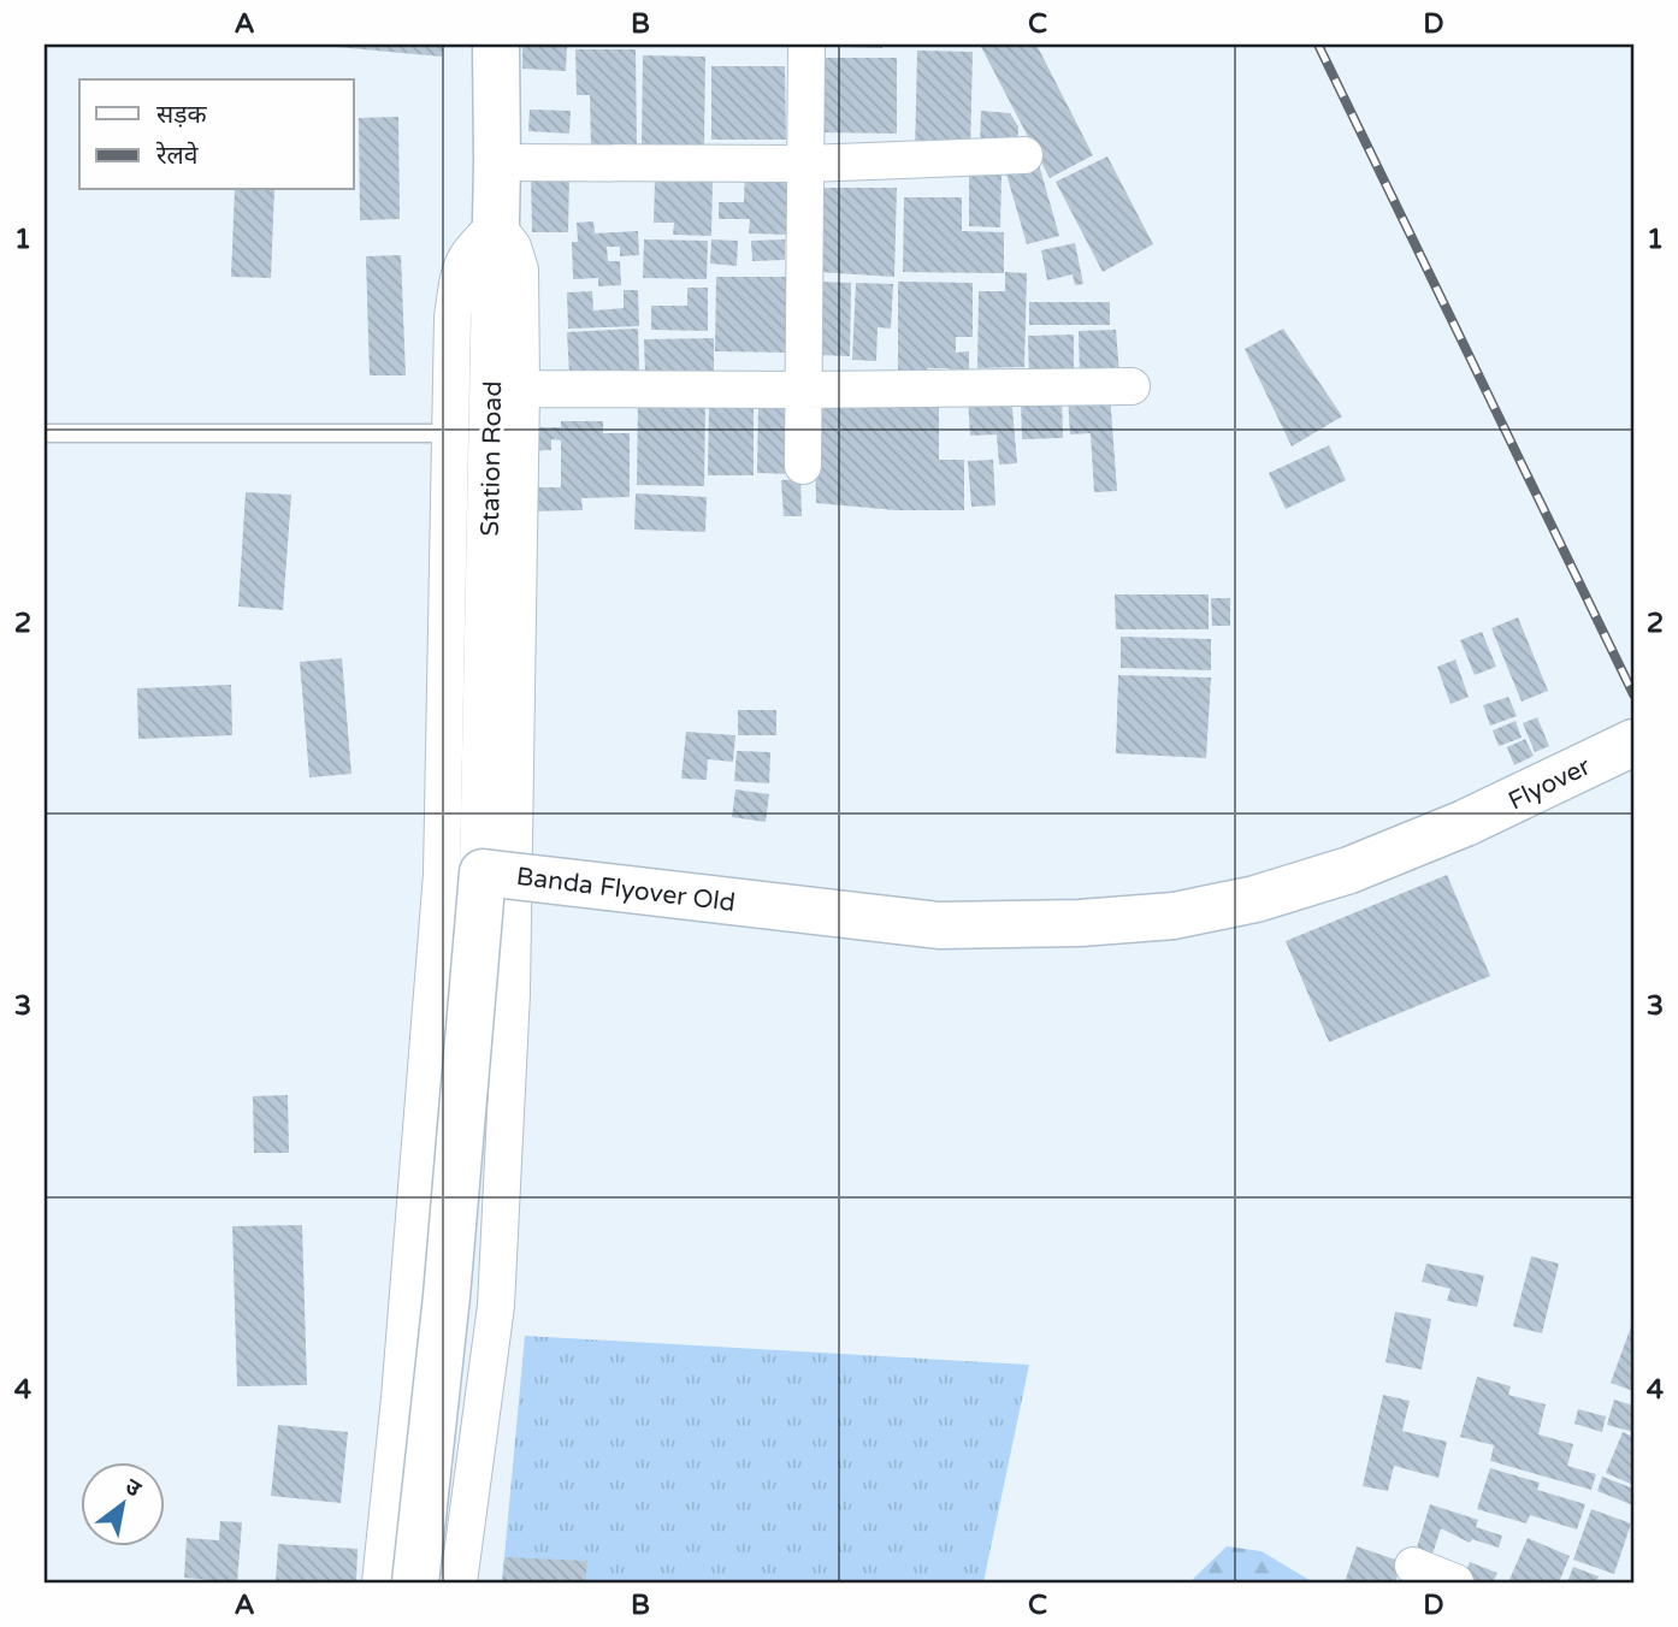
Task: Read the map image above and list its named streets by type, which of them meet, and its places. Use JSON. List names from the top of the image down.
{
  "streets": {
    "main road": ["Station Road", "Flyover", "Banda Flyover Old"]
  },
  "crossings": [
    ["Station Road", "Banda Flyover Old"],
    ["Flyover", "Banda Flyover Old"]
  ],
  "legend": ["सड़क", "रेलवे"],
  "north": "top right",
  "grid": {
    "columns": [
      "A",
      "B",
      "C",
      "D"
    ],
    "rows": [
      "1",
      "2",
      "3",
      "4"
    ]
  }
}
